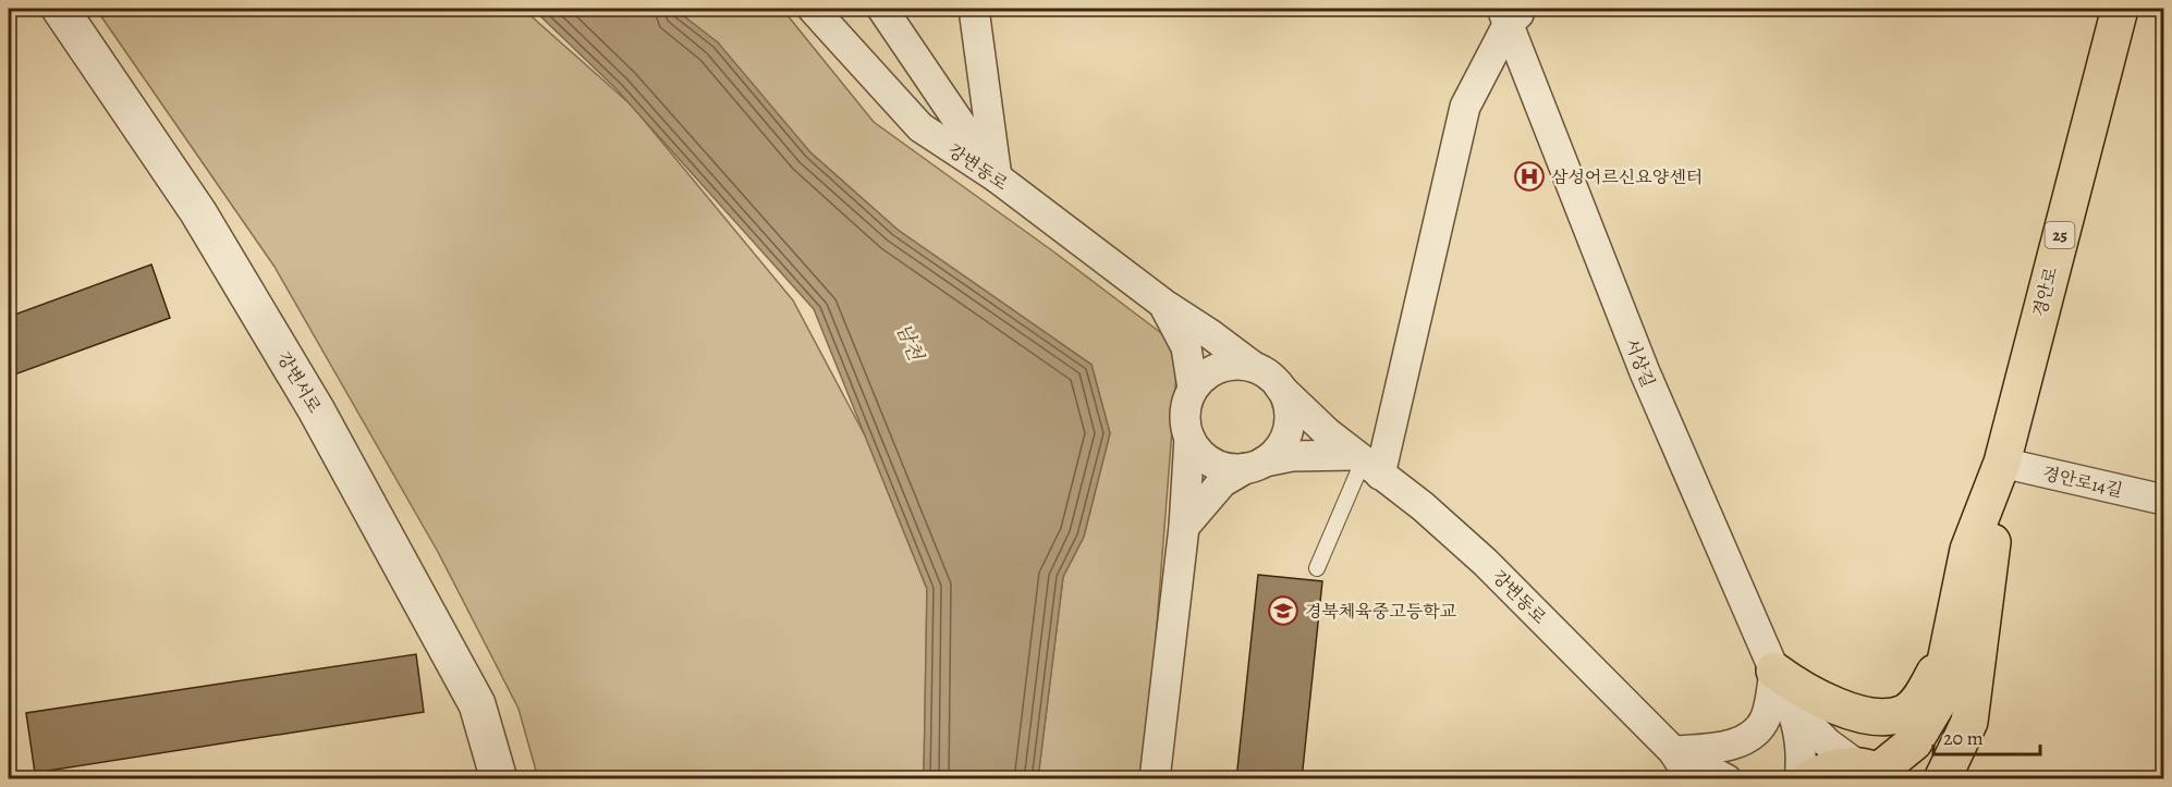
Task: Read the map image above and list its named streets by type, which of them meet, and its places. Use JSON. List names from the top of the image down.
{
  "streets": {
    "main road": ["25", "경안로"],
    "street": [
      "강변동로",
      "서상길",
      "강변서로",
      "경안로14길"
    ]
  },
  "crossings": [
    ["25", "경안로"],
    ["경안로", "경안로14길"]
  ],
  "water": ["남천"],
  "places": {
    "hospital": ["삼성어르신요양센터"],
    "school or university": ["경북체육중고등학교"]
  },
  "scale_bar": "20 m"
}
